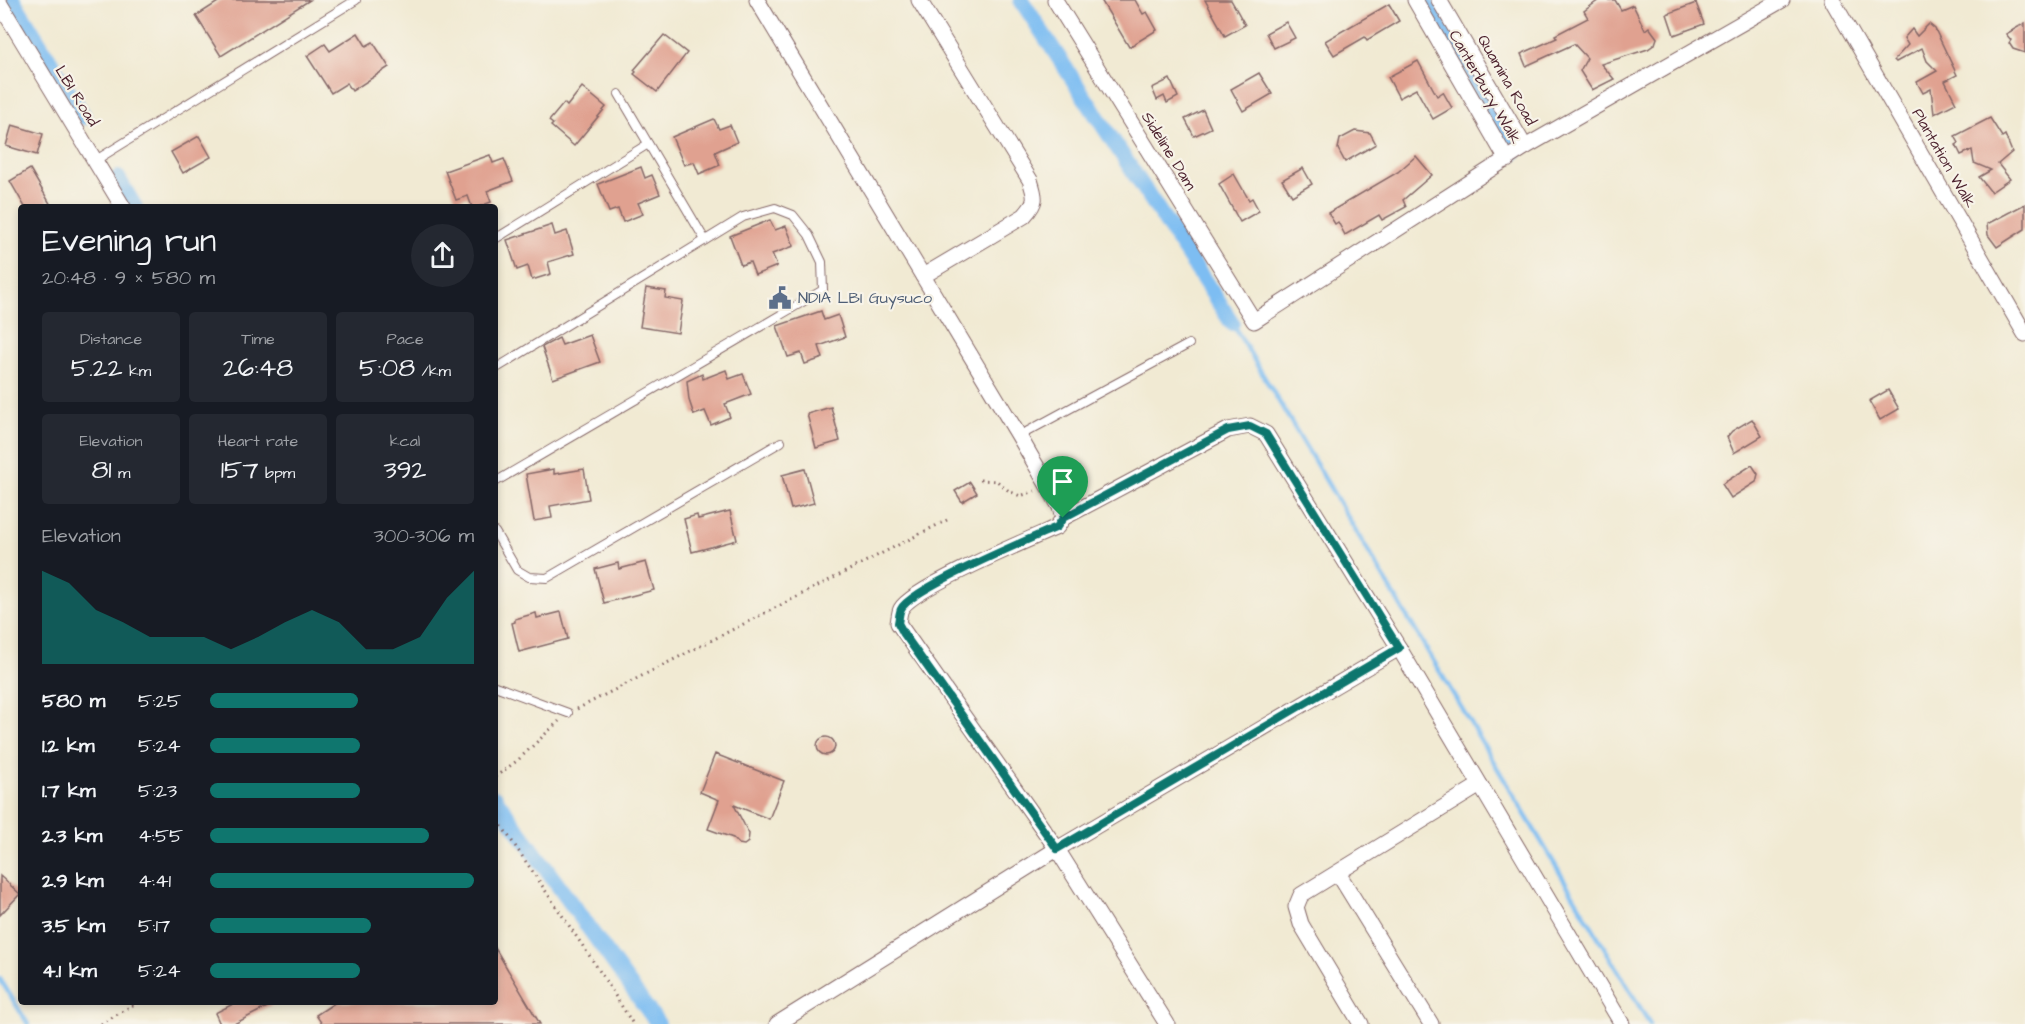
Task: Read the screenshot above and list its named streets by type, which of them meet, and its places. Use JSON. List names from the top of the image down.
{
  "streets": {
    "street": [
      "Quamina Road",
      "Canterbury Walk",
      "LBI Road",
      "Sideline Dam",
      "Plantation Walk"
    ]
  },
  "crossings": [
    ["Canterbury Walk", "Sideline Dam"]
  ],
  "places": {
    "public building": ["NDIA LBI Guysuco"]
  },
  "page": {
    "heading": ["Evening run", "20:48 · 9 × 580 m"],
    "stats": [
      ["Distance", "5.22 km"],
      ["Time", "26:48"],
      ["Pace", "5:08 /km"],
      ["Elevation", "81 m"],
      ["Heart rate", "157 bpm"],
      ["kcal", "392"]
    ],
    "chart": ["Elevation", "300–306 m"],
    "list": [
      {
        "name": "580 m",
        "note": "5:25"
      },
      {
        "name": "1.2 km",
        "note": "5:24"
      },
      {
        "name": "1.7 km",
        "note": "5:23"
      },
      {
        "name": "2.3 km",
        "note": "4:55"
      },
      {
        "name": "2.9 km",
        "note": "4:41"
      },
      {
        "name": "3.5 km",
        "note": "5:17"
      },
      {
        "name": "4.1 km",
        "note": "5:24"
      }
    ]
  }
}
